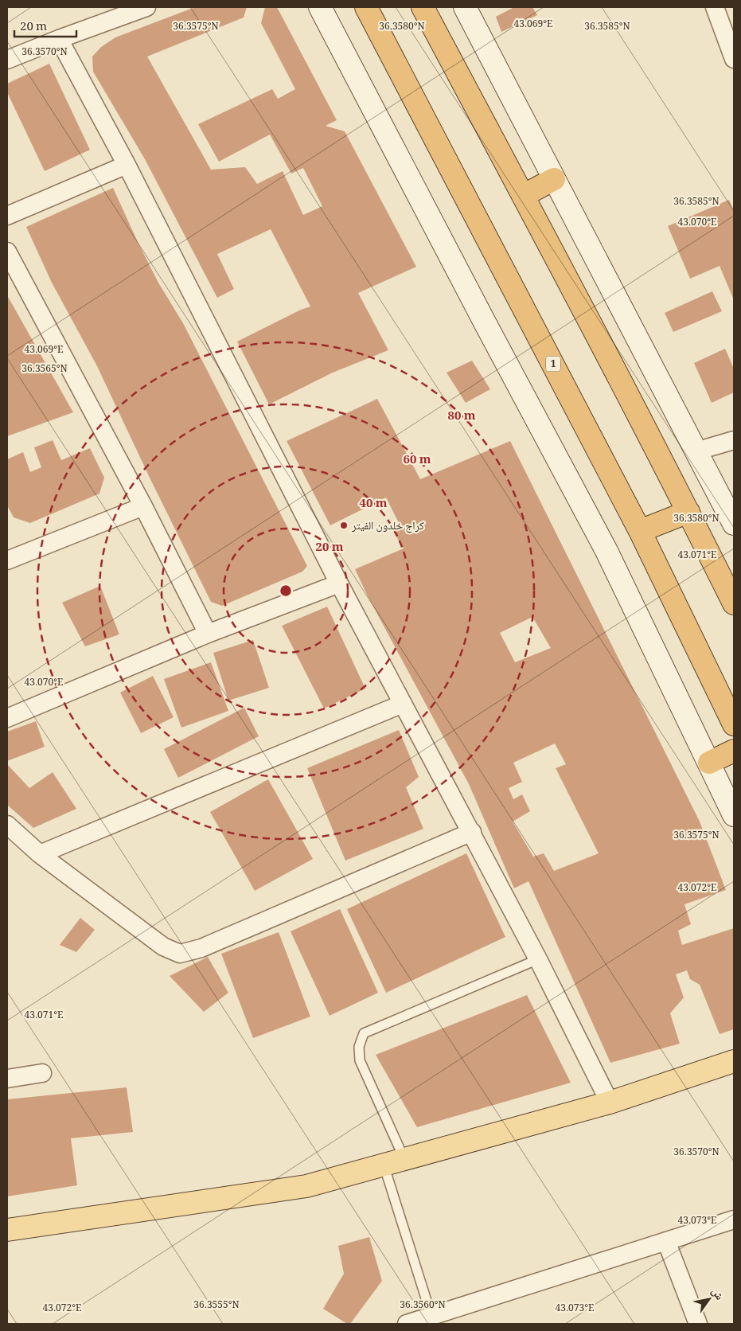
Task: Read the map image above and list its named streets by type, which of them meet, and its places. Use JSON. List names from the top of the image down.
{
  "streets": {
    "highway": ["1"]
  },
  "places": ["كراج خلدون الفيتر"],
  "scale_bar": "20 m",
  "north": "top right",
  "coordinates": [
    "43.069°E",
    "36.3580°N",
    "36.3585°N",
    "36.3575°N",
    "36.3570°N",
    "43.070°E",
    "36.3565°N",
    "43.071°E",
    "43.072°E",
    "43.073°E",
    "36.3555°N",
    "36.3560°N"
  ],
  "rings": [
    "80 m",
    "60 m",
    "40 m",
    "20 m"
  ]
}
